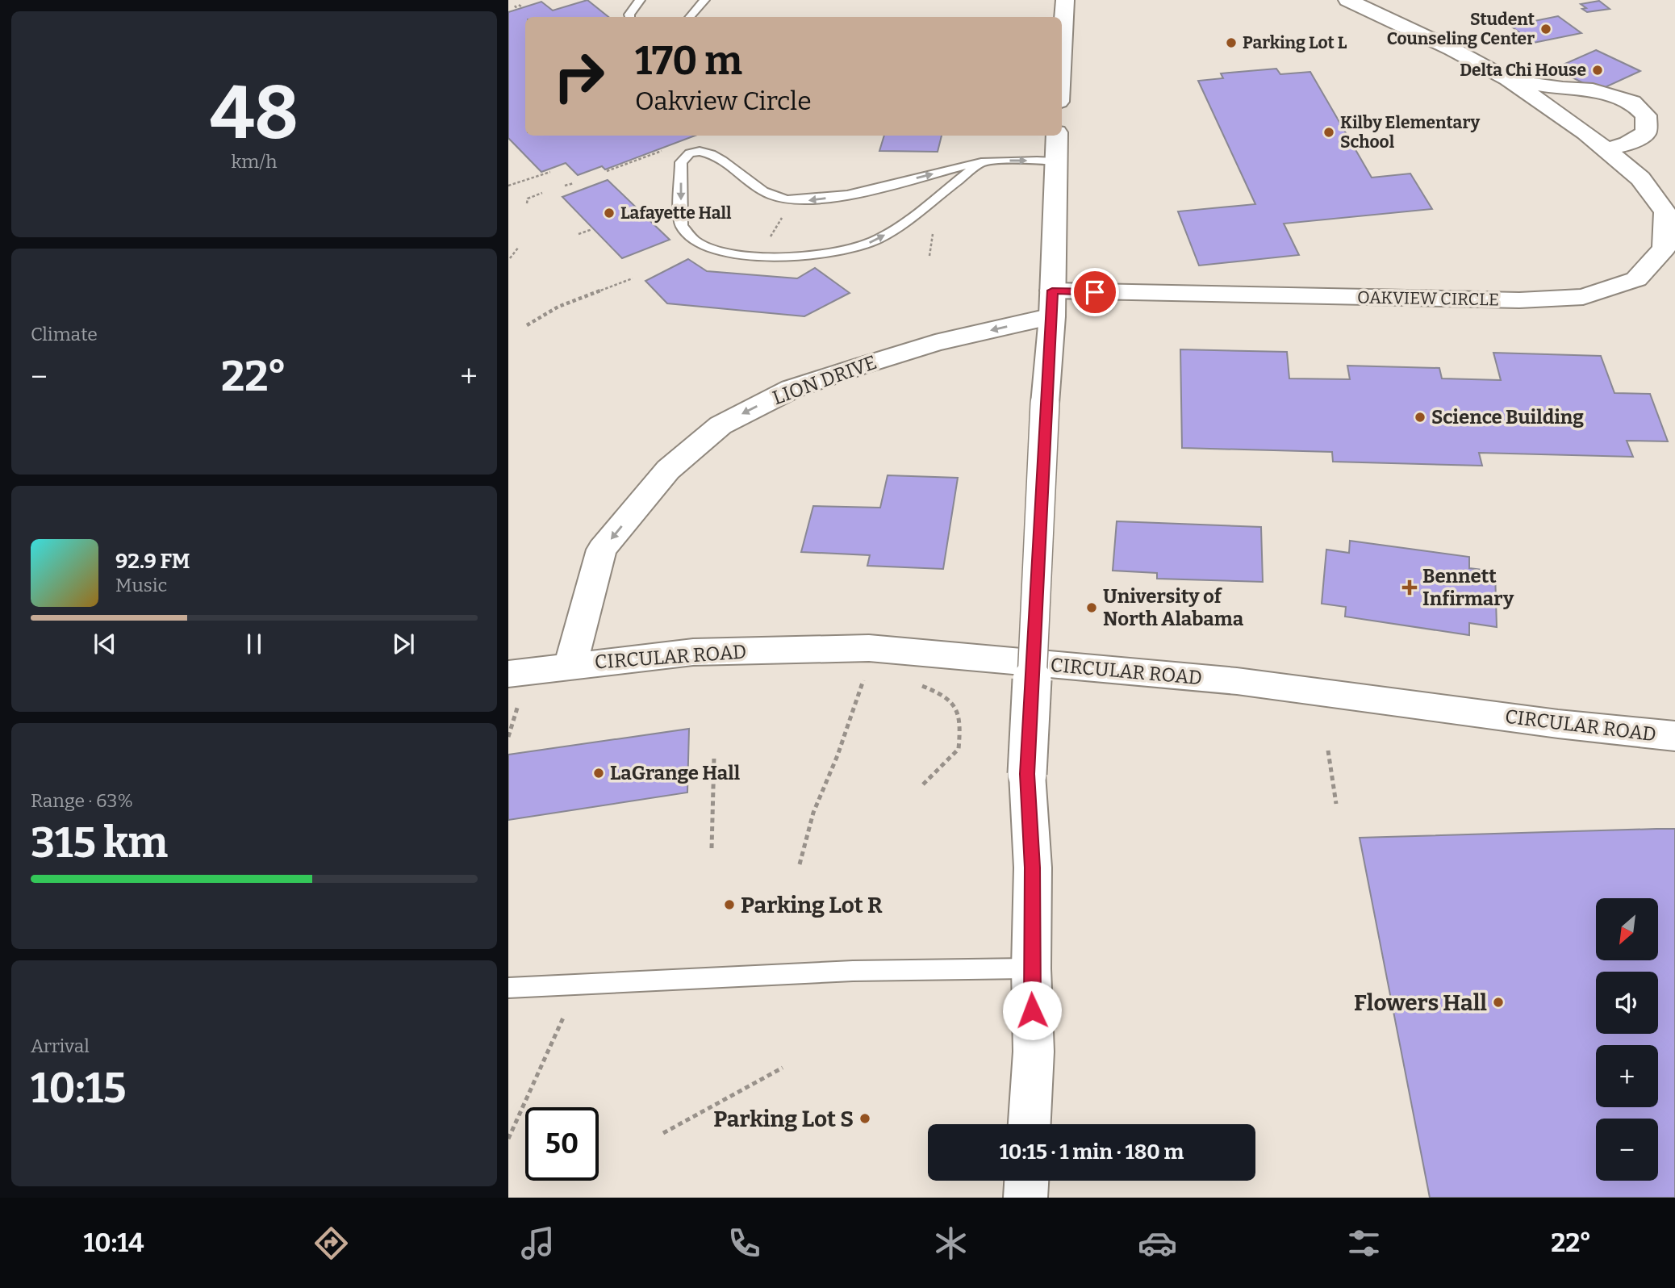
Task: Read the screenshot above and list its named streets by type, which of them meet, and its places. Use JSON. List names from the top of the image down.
{
  "streets": {
    "street": ["OAKVIEW CIRCLE", "LION DRIVE", "CIRCULAR ROAD"]
  },
  "crossings": [
    ["OAKVIEW CIRCLE", "LION DRIVE"],
    ["LION DRIVE", "CIRCULAR ROAD"]
  ],
  "one_way": ["LION DRIVE"],
  "places": {
    "other": [
      "Student Counseling Center",
      "Parking Lot L",
      "Delta Chi House",
      "Kilby Elementary School",
      "Lafayette Hall",
      "Science Building",
      "University of North Alabama",
      "LaGrange Hall",
      "Parking Lot R",
      "Flowers Hall",
      "Parking Lot S"
    ],
    "health": ["Bennett Infirmary"]
  },
  "north": "bottom left",
  "page": {
    "tile": [
      ["48", "km/h"],
      "Climate",
      ["Range · 63%", "315 km"],
      ["Arrival", "10:15"]
    ],
    "turn": ["170 m", "Oakview Circle"],
    "heat": ["−", "22°", "+"],
    "song": ["92.9 FM", "Music"],
    "map_buttons": ["+", "−"],
    "limit": "50",
    "trip": "10:15 · 1 min · 180 m",
    "tabs": ["10:14", "22°"]
  }
}
